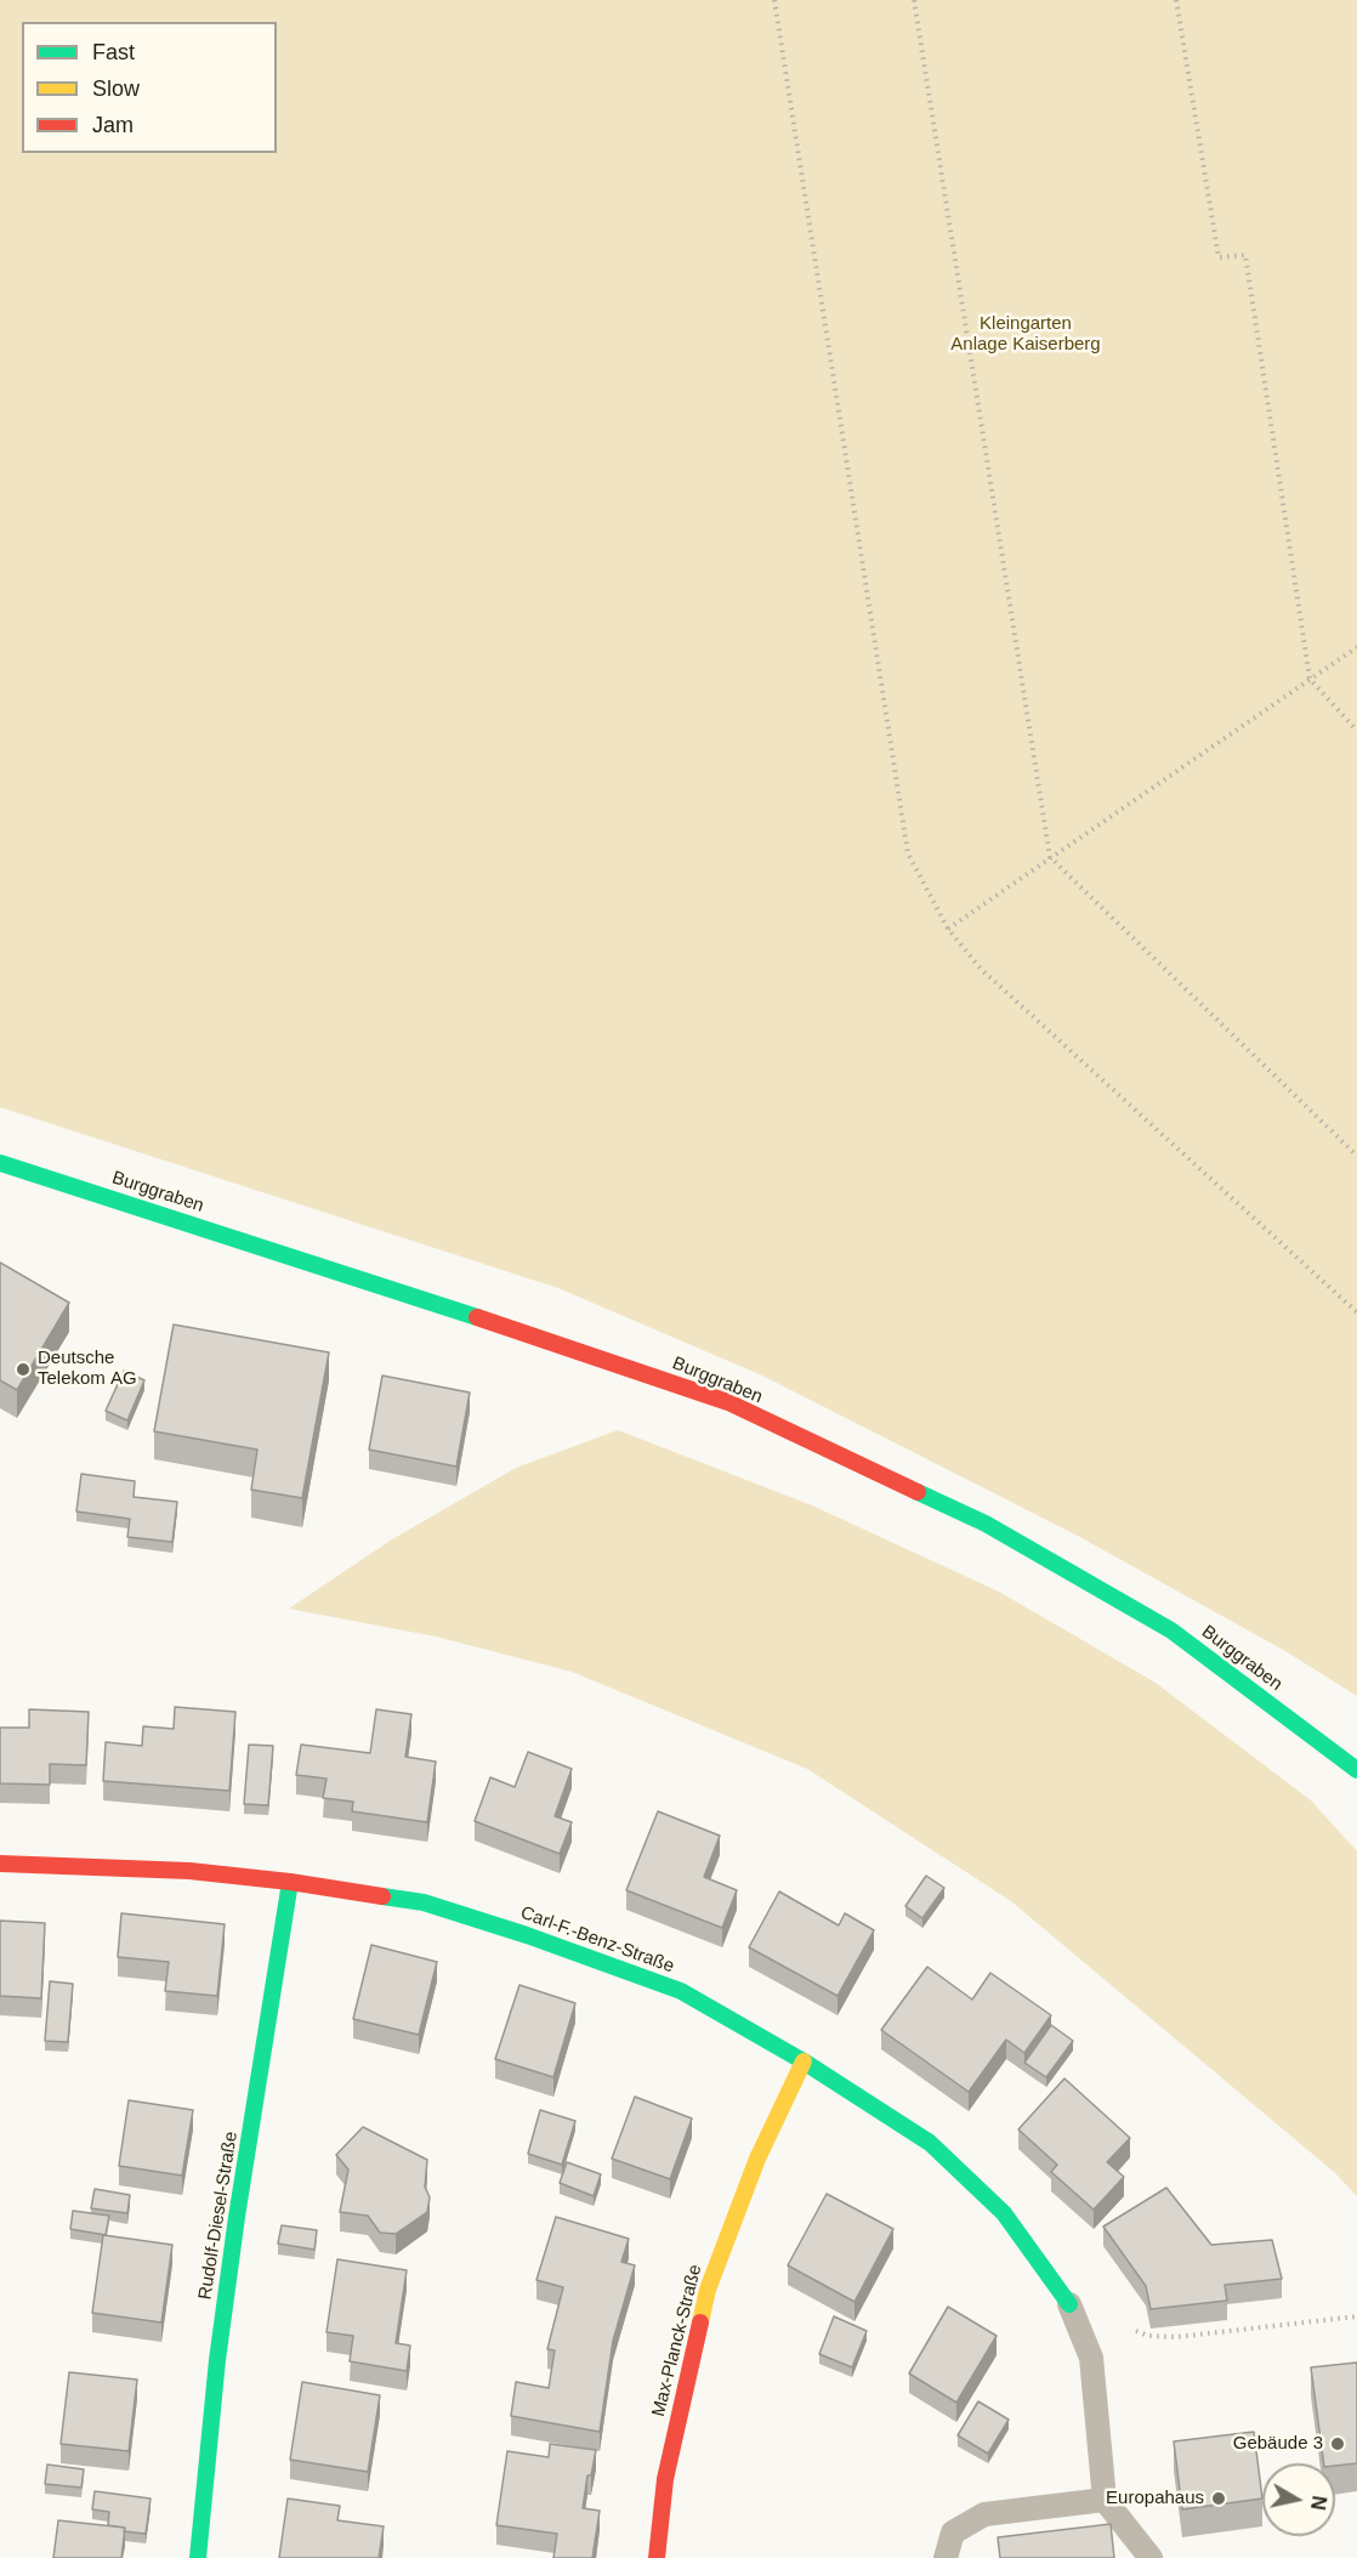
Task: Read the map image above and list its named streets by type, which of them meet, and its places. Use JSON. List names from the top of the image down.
{
  "streets": {
    "street": [
      "Burggraben",
      "Carl-F.-Benz-Straße",
      "Rudolf-Diesel-Straße",
      "Max-Planck-Straße"
    ]
  },
  "crossings": [
    ["Carl-F.-Benz-Straße", "Rudolf-Diesel-Straße"],
    ["Carl-F.-Benz-Straße", "Max-Planck-Straße"]
  ],
  "parks": ["Kleingarten Anlage Kaiserberg"],
  "places": ["Deutsche Telekom AG", "Gebäude 3", "Europahaus"],
  "legend": ["Fast", "Slow", "Jam"],
  "north": "right"
}
